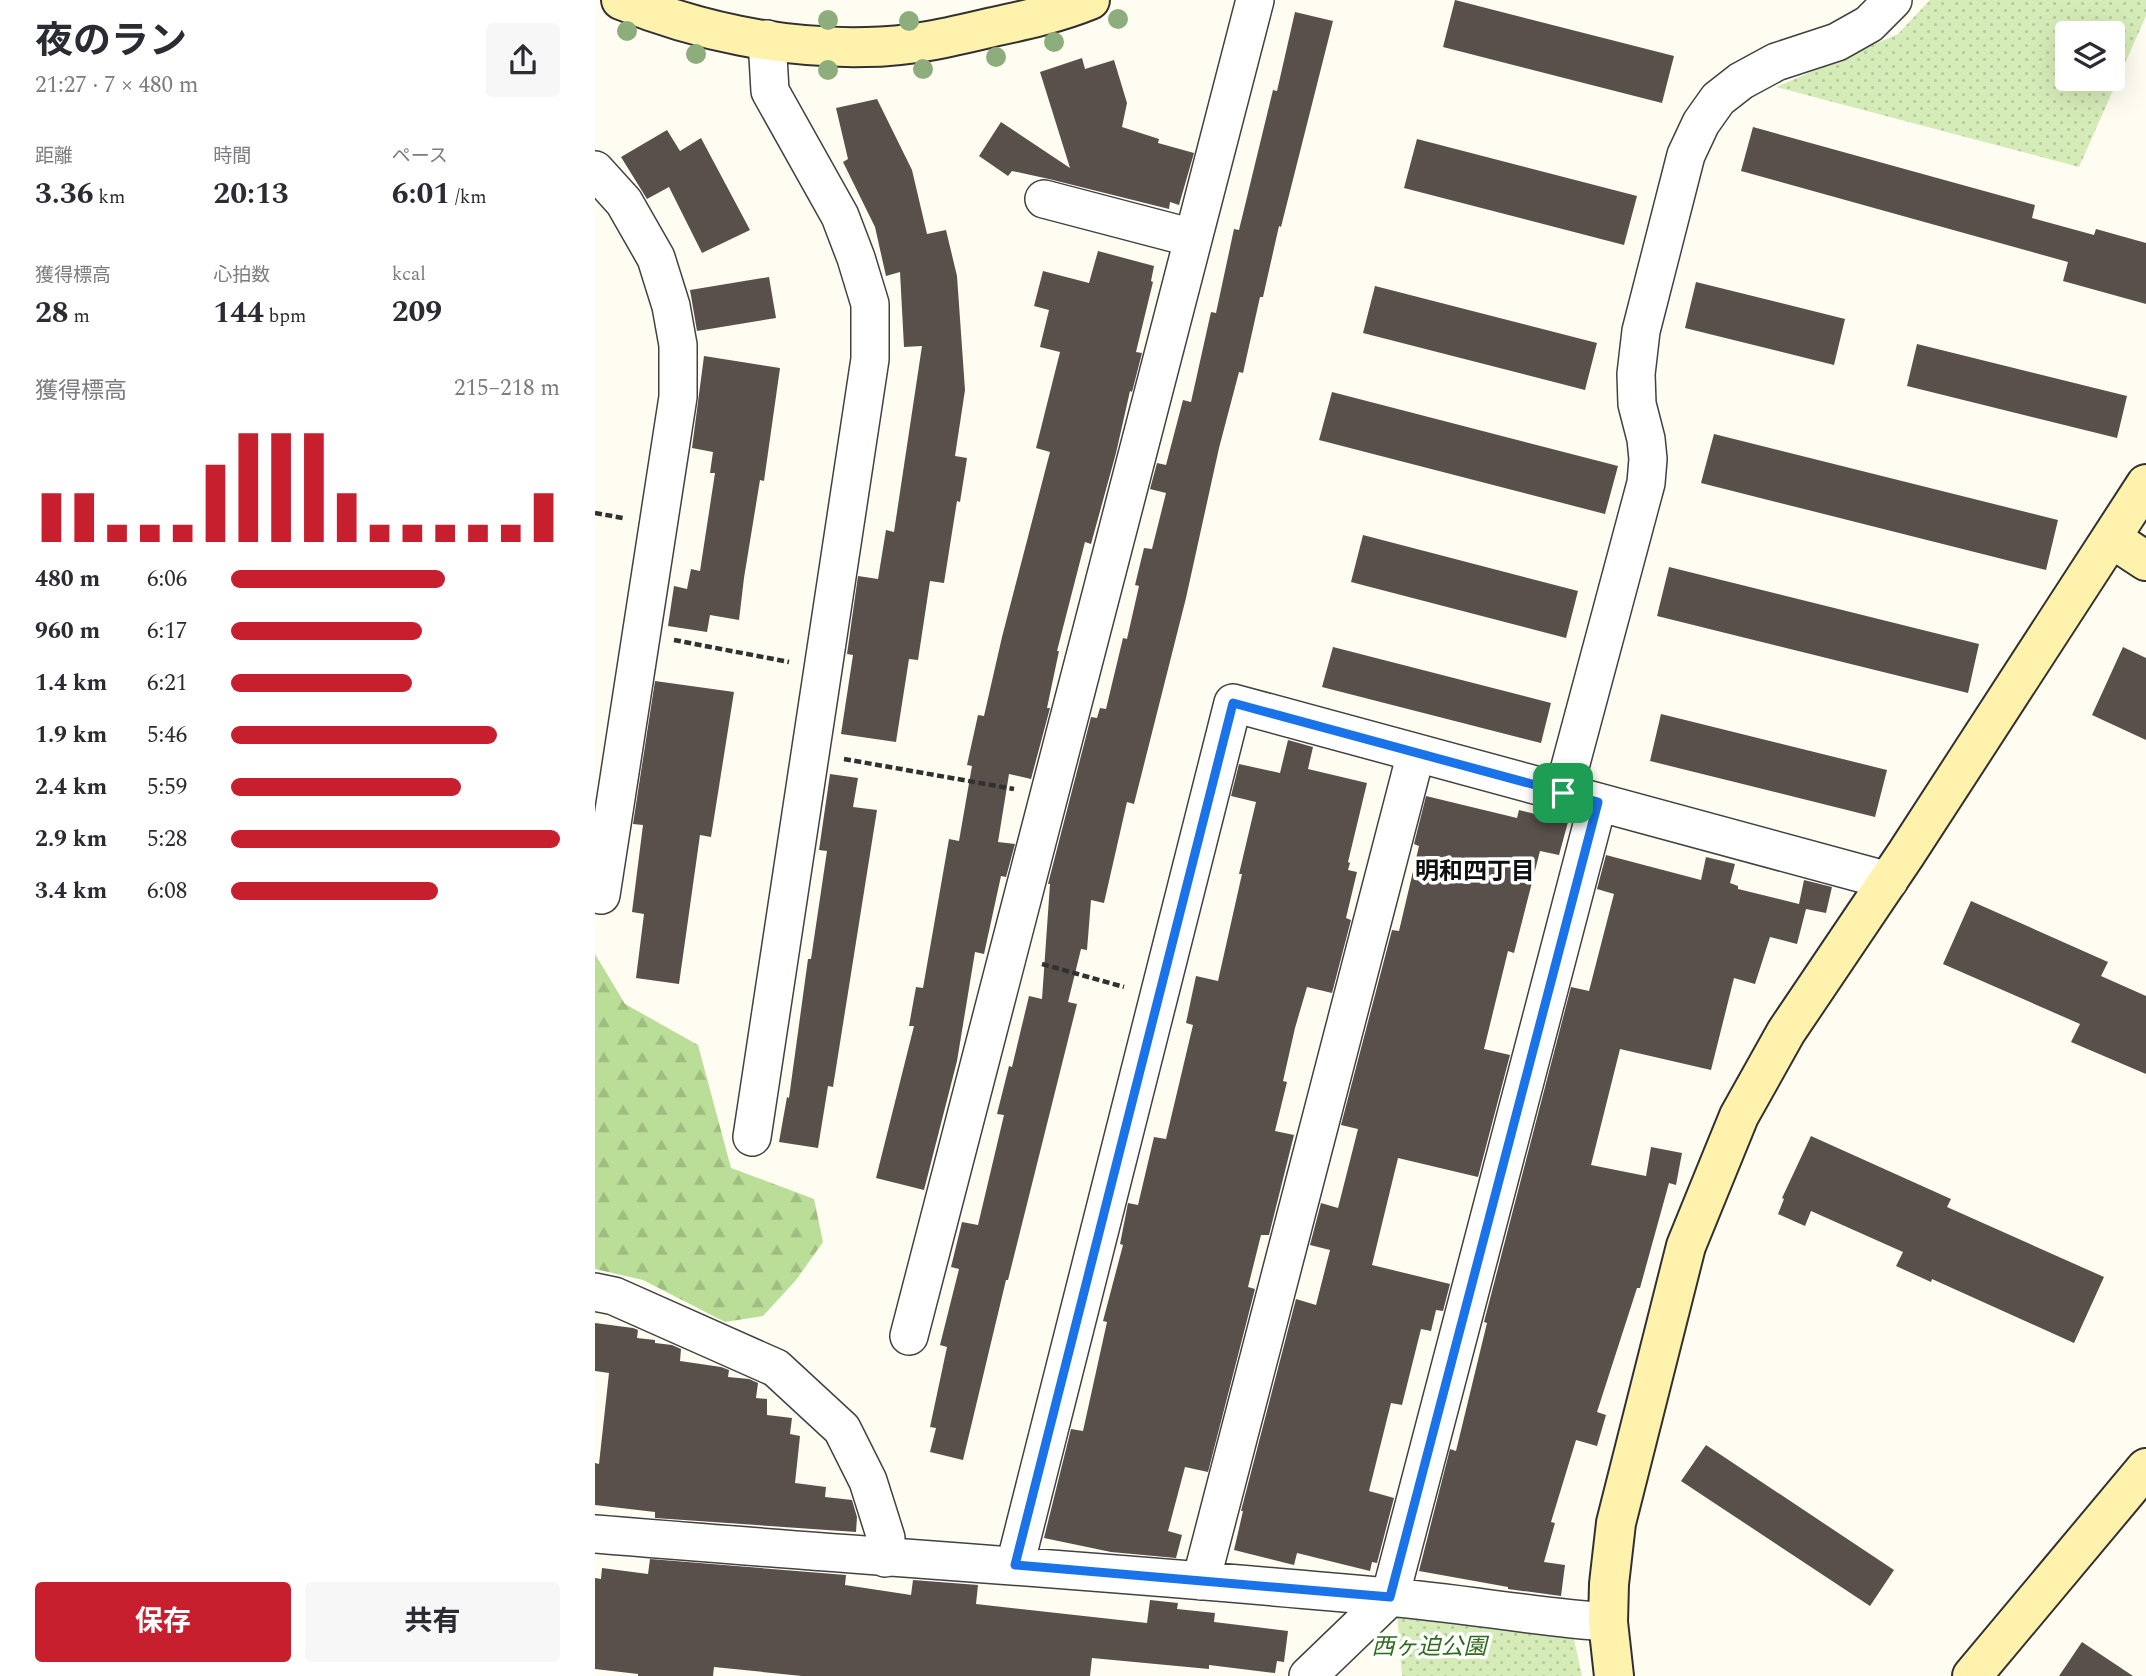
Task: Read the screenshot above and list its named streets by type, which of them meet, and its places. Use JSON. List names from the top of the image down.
{
  "districts": ["明和四丁目"],
  "parks": ["西ヶ迫公園"],
  "page": {
    "heading": ["夜のラン", "21:27 · 7 × 480 m"],
    "stats": [
      ["距離", "3.36 km"],
      ["時間", "20:13"],
      ["ペース", "6:01 /km"],
      ["獲得標高", "28 m"],
      ["心拍数", "144 bpm"],
      ["kcal", "209"]
    ],
    "chart": ["獲得標高", "215–218 m"],
    "list": [
      {
        "name": "480 m",
        "note": "6:06"
      },
      {
        "name": "960 m",
        "note": "6:17"
      },
      {
        "name": "1.4 km",
        "note": "6:21"
      },
      {
        "name": "1.9 km",
        "note": "5:46"
      },
      {
        "name": "2.4 km",
        "note": "5:59"
      },
      {
        "name": "2.9 km",
        "note": "5:28"
      },
      {
        "name": "3.4 km",
        "note": "6:08"
      }
    ],
    "buttons": ["保存", "共有"]
  }
}
